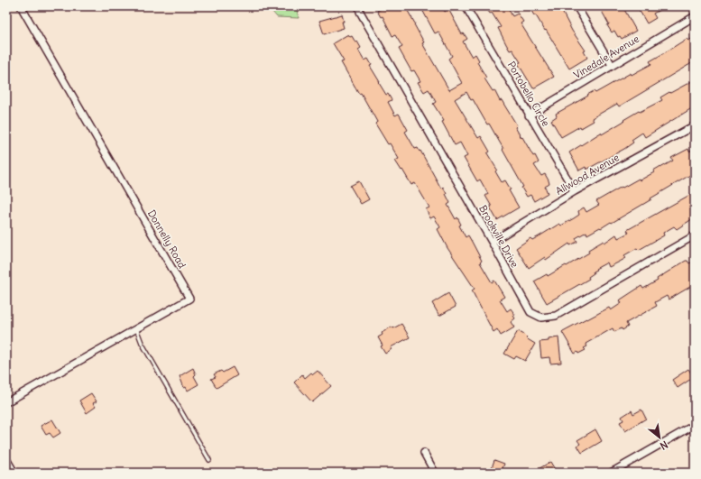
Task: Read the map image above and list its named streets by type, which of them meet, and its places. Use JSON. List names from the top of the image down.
{
  "streets": {
    "street": [
      "Vinedale Avenue",
      "Portobello Circle",
      "Allwood Avenue",
      "Brookville Drive",
      "Donnelly Road"
    ]
  },
  "crossings": [
    ["Vinedale Avenue", "Portobello Circle"],
    ["Portobello Circle", "Allwood Avenue"],
    ["Allwood Avenue", "Brookville Drive"]
  ],
  "north": "bottom right"
}
